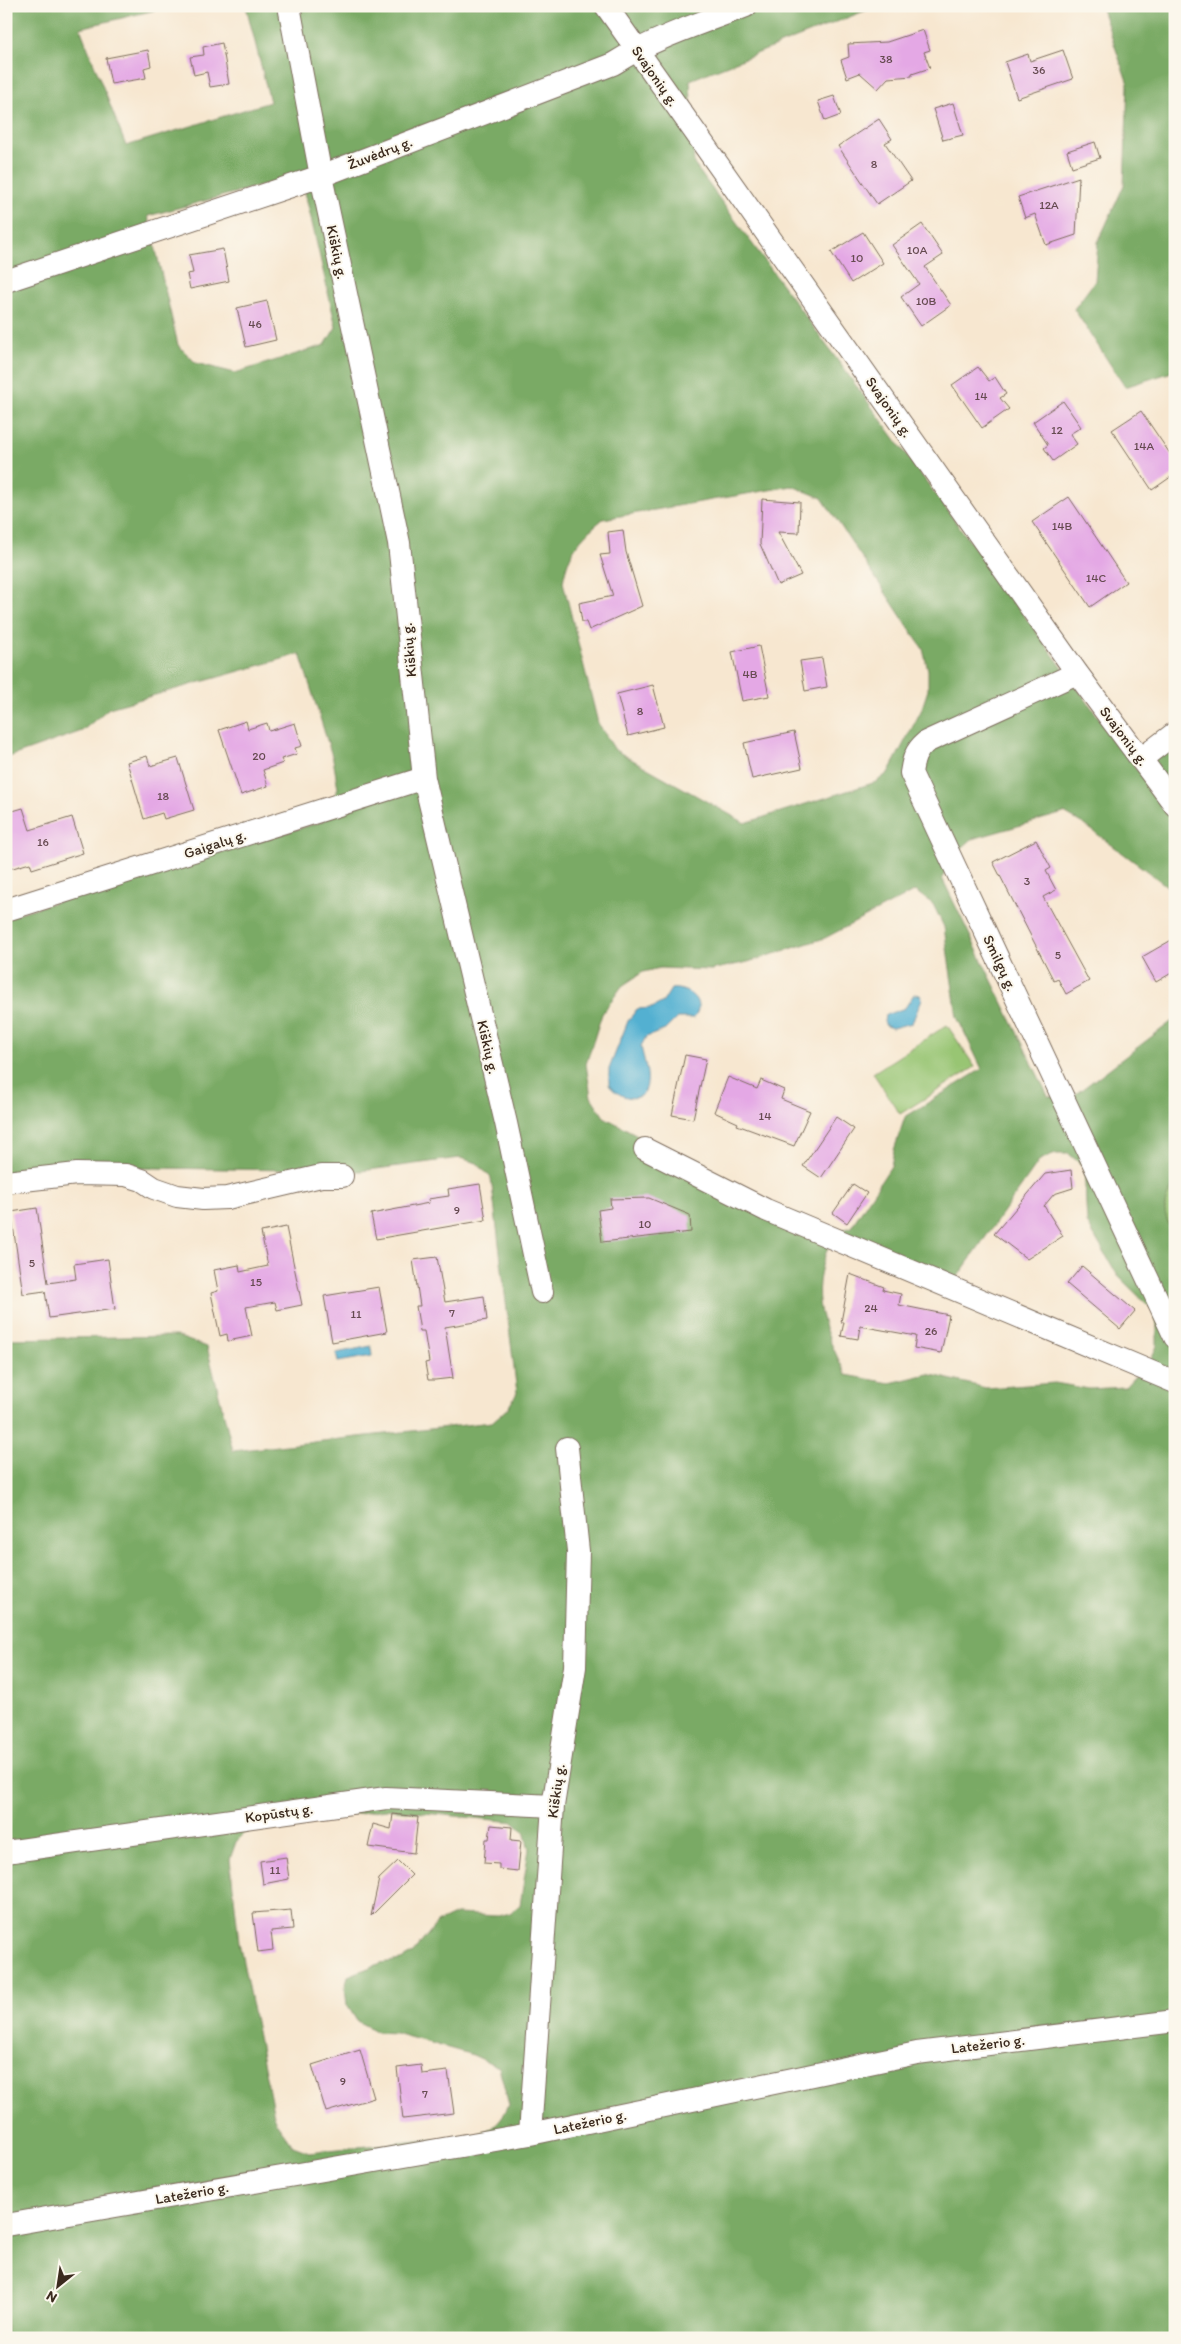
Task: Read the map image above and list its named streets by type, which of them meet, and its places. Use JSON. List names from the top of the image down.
{
  "streets": {
    "street": [
      "Svajonių g.",
      "Žuvėdrų g.",
      "Kiškių g.",
      "Gaigalų g.",
      "Smilgų g.",
      "Kopūstų g.",
      "Latežerio g."
    ]
  },
  "crossings": [
    ["Svajonių g.", "Žuvėdrų g."],
    ["Svajonių g.", "Smilgų g."],
    ["Žuvėdrų g.", "Kiškių g."],
    ["Kiškių g.", "Gaigalų g."],
    ["Kiškių g.", "Kopūstų g."],
    ["Kiškių g.", "Latežerio g."]
  ],
  "house_numbers": [
    "38",
    "36",
    "8",
    "12A",
    "10A",
    "10",
    "10B",
    "46",
    "14",
    "12",
    "14A",
    "14B",
    "14C",
    "4B",
    "8",
    "20",
    "18",
    "16",
    "3",
    "5",
    "14",
    "9",
    "10",
    "5",
    "15",
    "24",
    "7",
    "11",
    "26",
    "11",
    "9",
    "7"
  ],
  "north": "bottom left"
}
